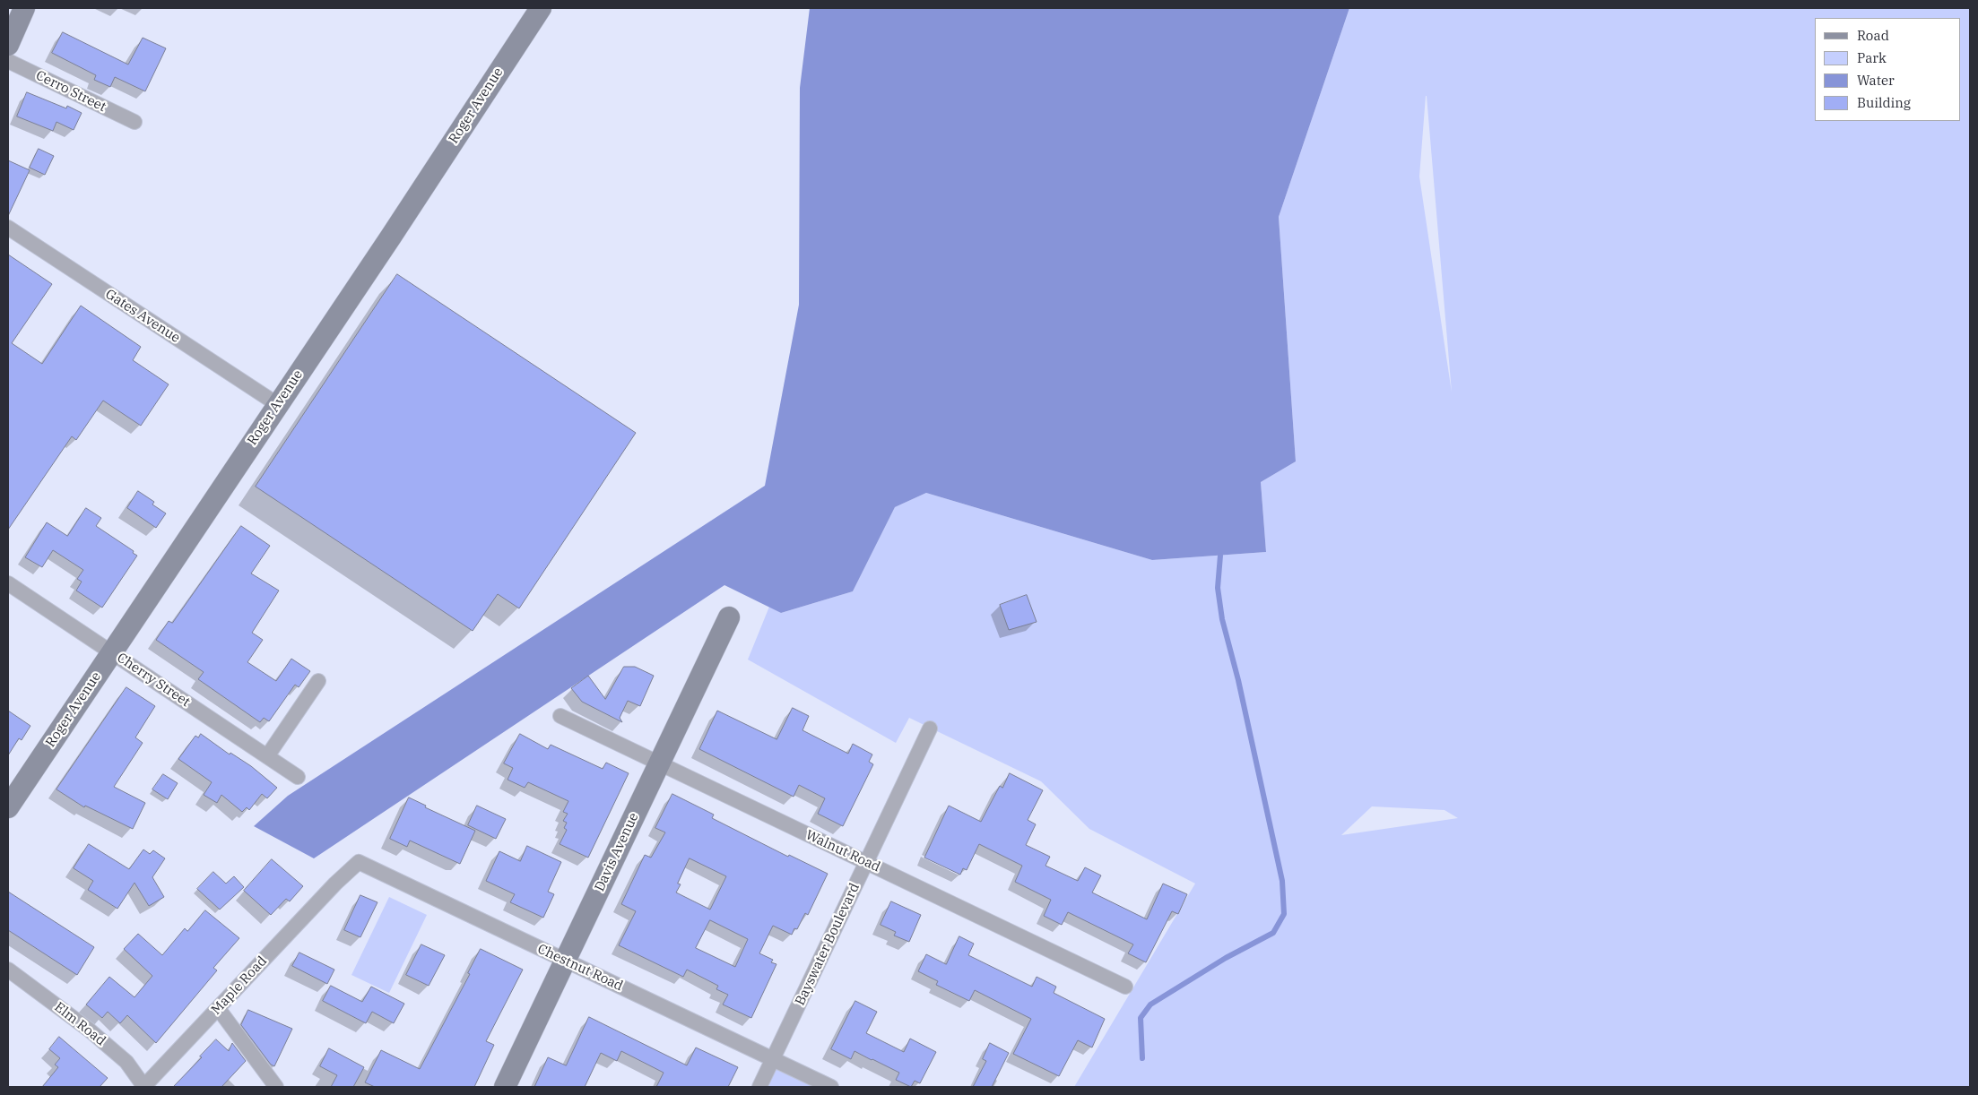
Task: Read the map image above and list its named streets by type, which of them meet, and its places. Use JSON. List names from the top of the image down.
{
  "streets": {
    "street": [
      "Cerro Street",
      "Roger Avenue",
      "Gates Avenue",
      "Cherry Street",
      "Walnut Road",
      "Davis Avenue",
      "Bayswater Boulevard",
      "Chestnut Road",
      "Maple Road",
      "Elm Road"
    ]
  },
  "crossings": [
    ["Roger Avenue", "Gates Avenue"],
    ["Roger Avenue", "Cherry Street"],
    ["Walnut Road", "Davis Avenue"],
    ["Walnut Road", "Bayswater Boulevard"],
    ["Davis Avenue", "Chestnut Road"],
    ["Bayswater Boulevard", "Chestnut Road"],
    ["Chestnut Road", "Maple Road"],
    ["Maple Road", "Elm Road"]
  ],
  "legend": [
    "Road",
    "Park",
    "Water",
    "Building"
  ]
}
